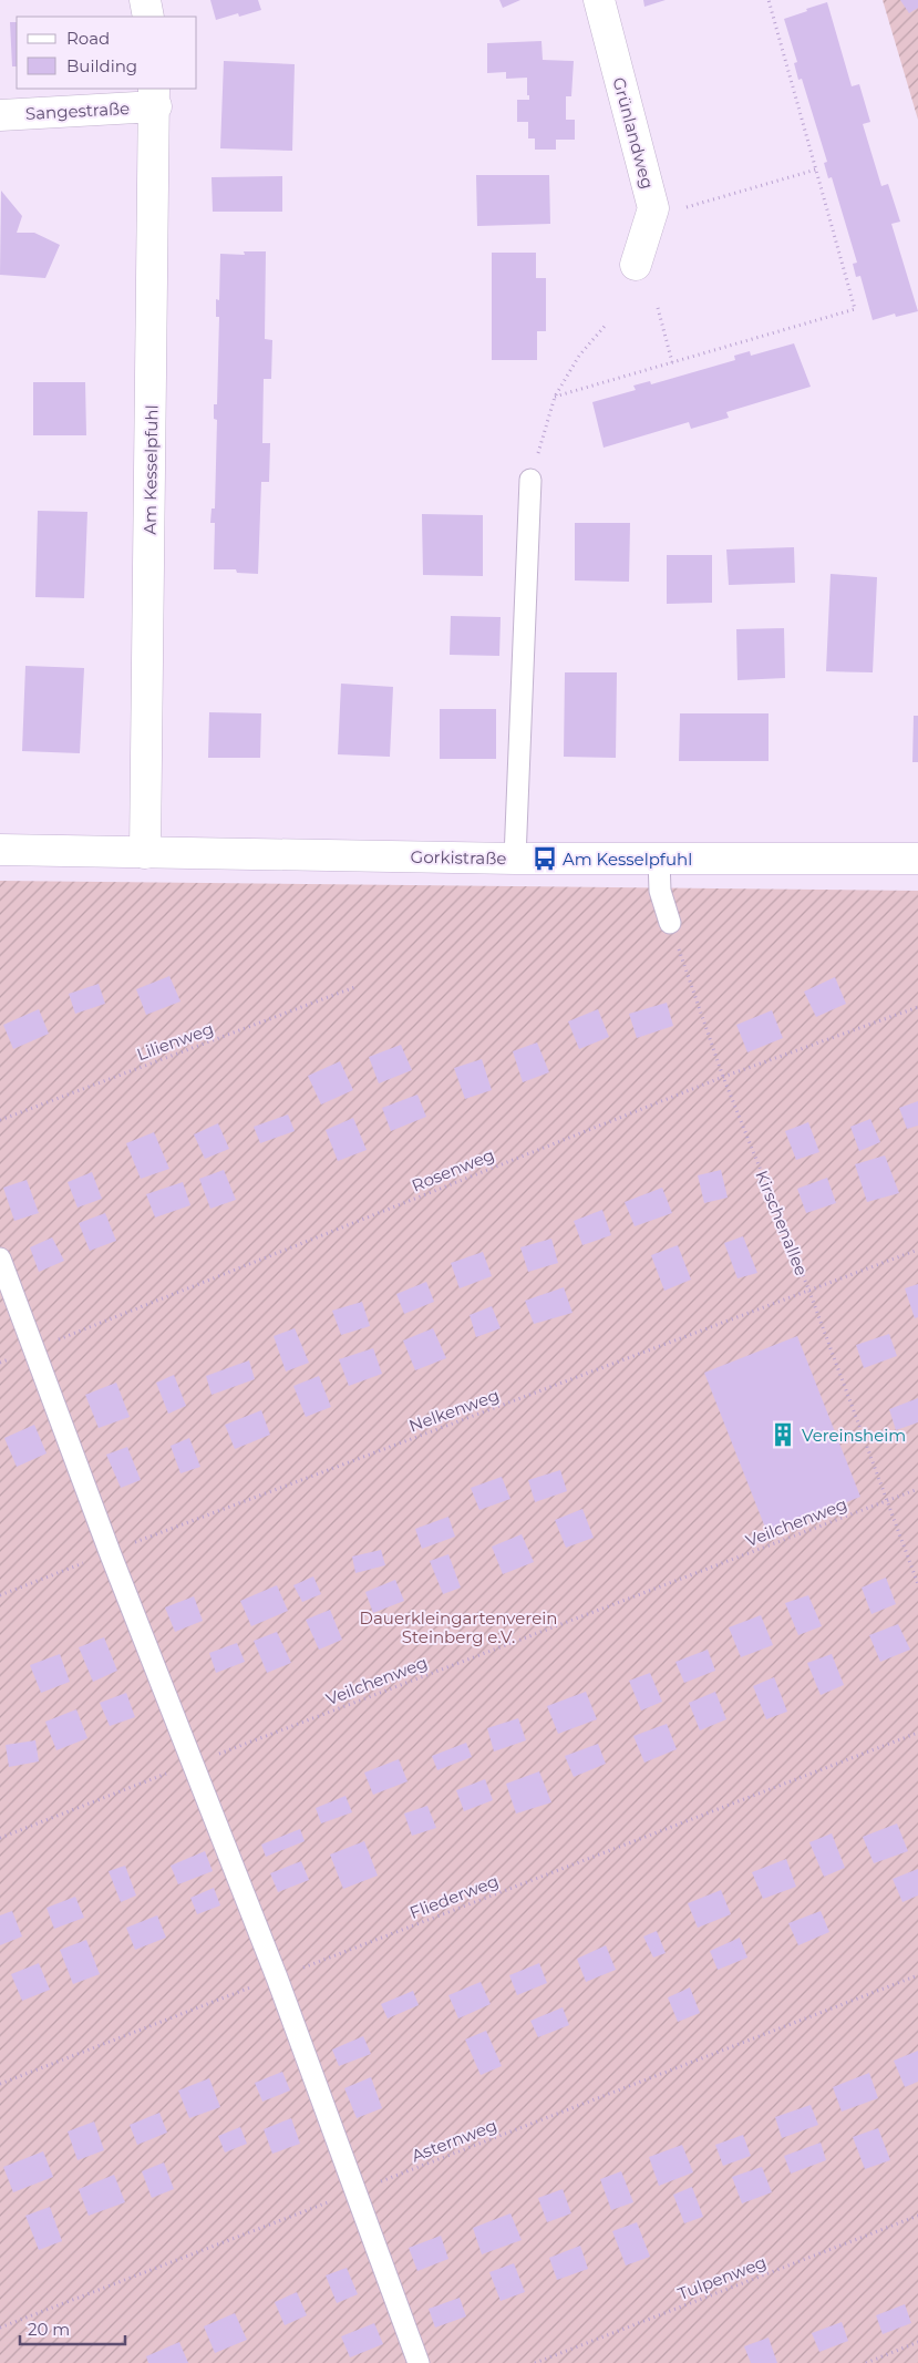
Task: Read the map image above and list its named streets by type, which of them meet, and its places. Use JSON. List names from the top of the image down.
{
  "streets": {
    "street": [
      "Sangestraße",
      "Grünlandweg",
      "Am Kesselpfuhl",
      "Gorkistraße"
    ],
    "path": [
      "Lilienweg",
      "Rosenweg",
      "Kirschenallee",
      "Nelkenweg",
      "Veilchenweg",
      "Fliederweg",
      "Asternweg",
      "Tulpenweg"
    ]
  },
  "crossings": [
    ["Sangestraße", "Am Kesselpfuhl"],
    ["Am Kesselpfuhl", "Gorkistraße"],
    ["Rosenweg", "Kirschenallee"],
    ["Kirschenallee", "Nelkenweg"],
    ["Kirschenallee", "Veilchenweg"]
  ],
  "parks": ["Dauerkleingartenverein Steinberg e.V."],
  "places": {
    "bus stop": ["Am Kesselpfuhl"],
    "building": ["Vereinsheim"]
  },
  "legend": ["Road", "Building"],
  "scale_bar": "20 m"
}
